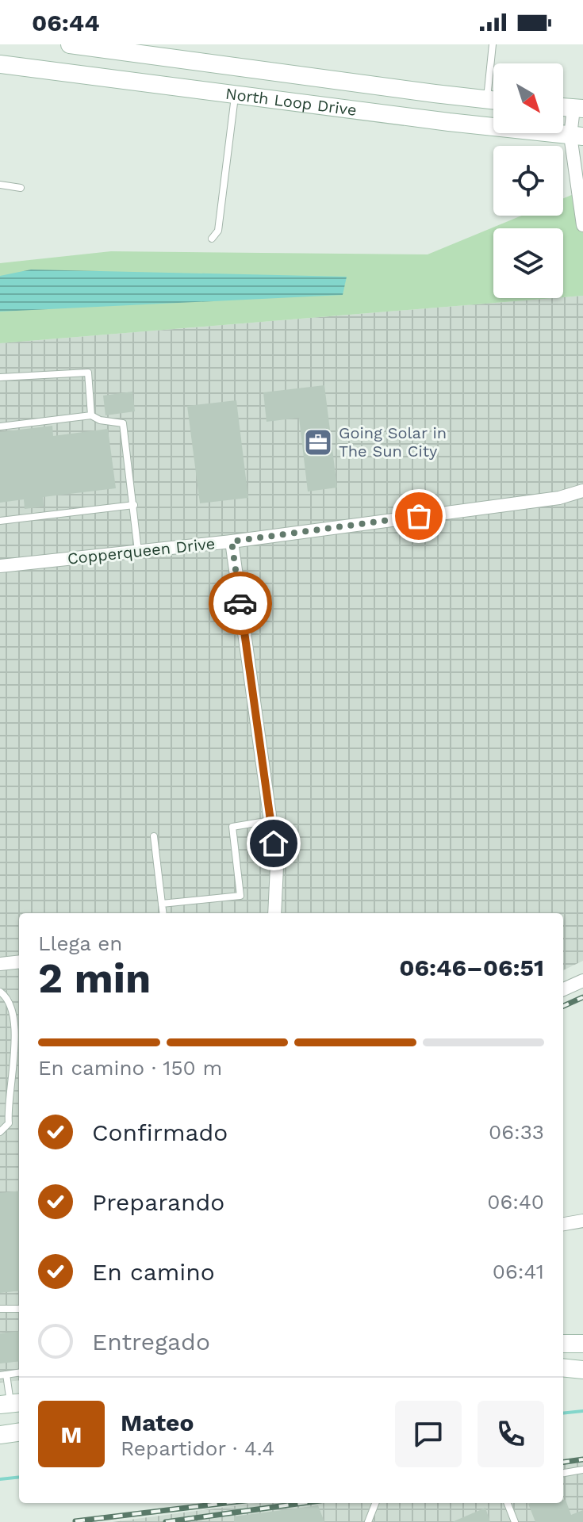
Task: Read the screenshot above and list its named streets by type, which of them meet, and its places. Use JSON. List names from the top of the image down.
{
  "streets": {
    "main road": ["North Loop Drive"],
    "street": ["Copperqueen Drive"]
  },
  "places": {
    "office": ["Going Solar in The Sun City"]
  },
  "north": "bottom right",
  "page": {
    "status": "06:44",
    "heading": ["2 min", "Llega en", "06:46–06:51"],
    "panel": ["Mateo", "Repartidor · 4.4"],
    "bar": "En camino · 150 m",
    "list": [
      ["Confirmado", "06:33"],
      ["Preparando", "06:40"],
      ["En camino", "06:41"],
      "Entregado"
    ],
    "round": "M"
  }
}
